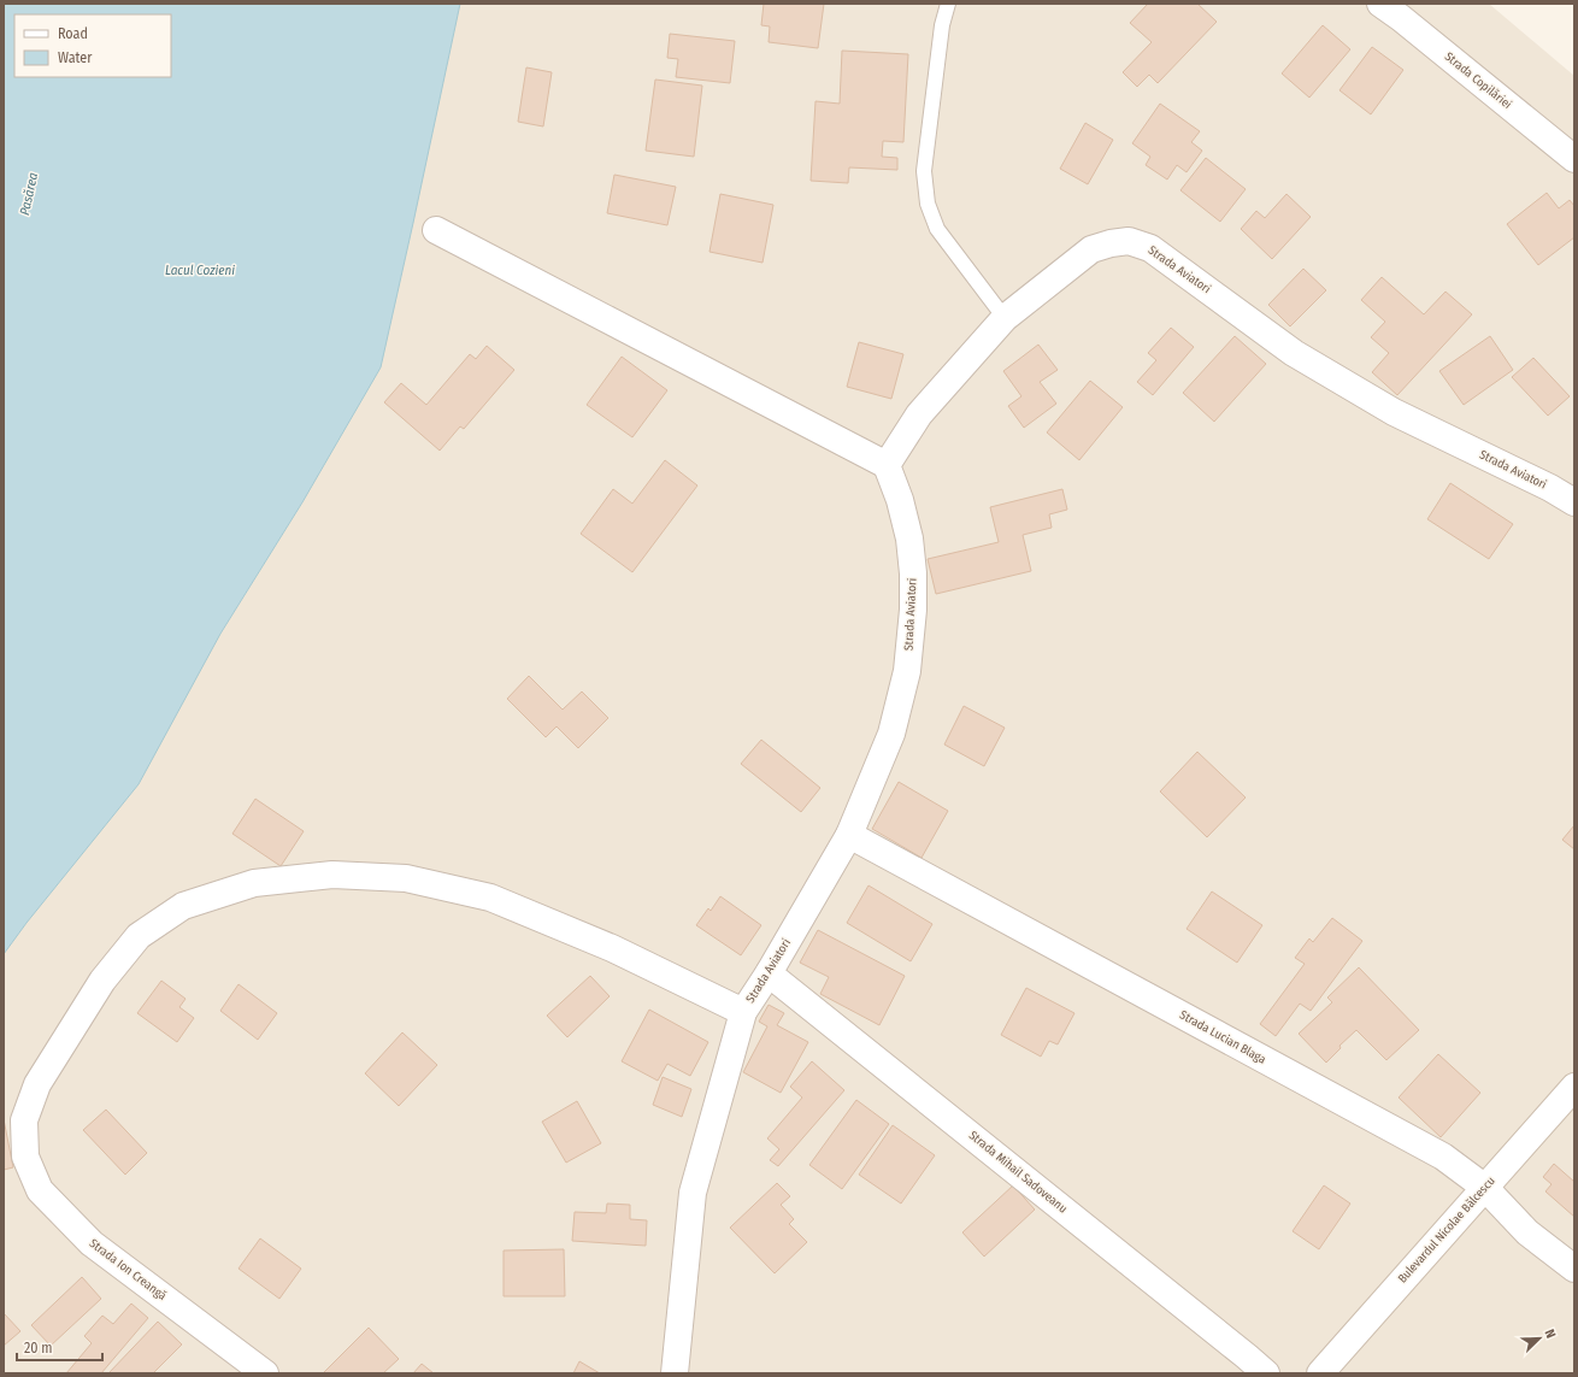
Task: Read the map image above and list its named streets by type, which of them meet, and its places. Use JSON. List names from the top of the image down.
{
  "streets": {
    "street": [
      "Strada Copilăriei",
      "Strada Aviatori",
      "Strada Lucian Blaga",
      "Strada Mihail Sadoveanu",
      "Bulevardul Nicolae Bălcescu",
      "Strada Ion Creangă"
    ]
  },
  "crossings": [
    ["Strada Aviatori", "Strada Lucian Blaga"],
    ["Strada Aviatori", "Strada Mihail Sadoveanu"],
    ["Strada Aviatori", "Strada Ion Creangă"],
    ["Strada Lucian Blaga", "Bulevardul Nicolae Bălcescu"]
  ],
  "water": ["Pasărea", "Lacul Cozieni"],
  "legend": ["Road", "Water"],
  "scale_bar": "20 m",
  "north": "top right"
}
